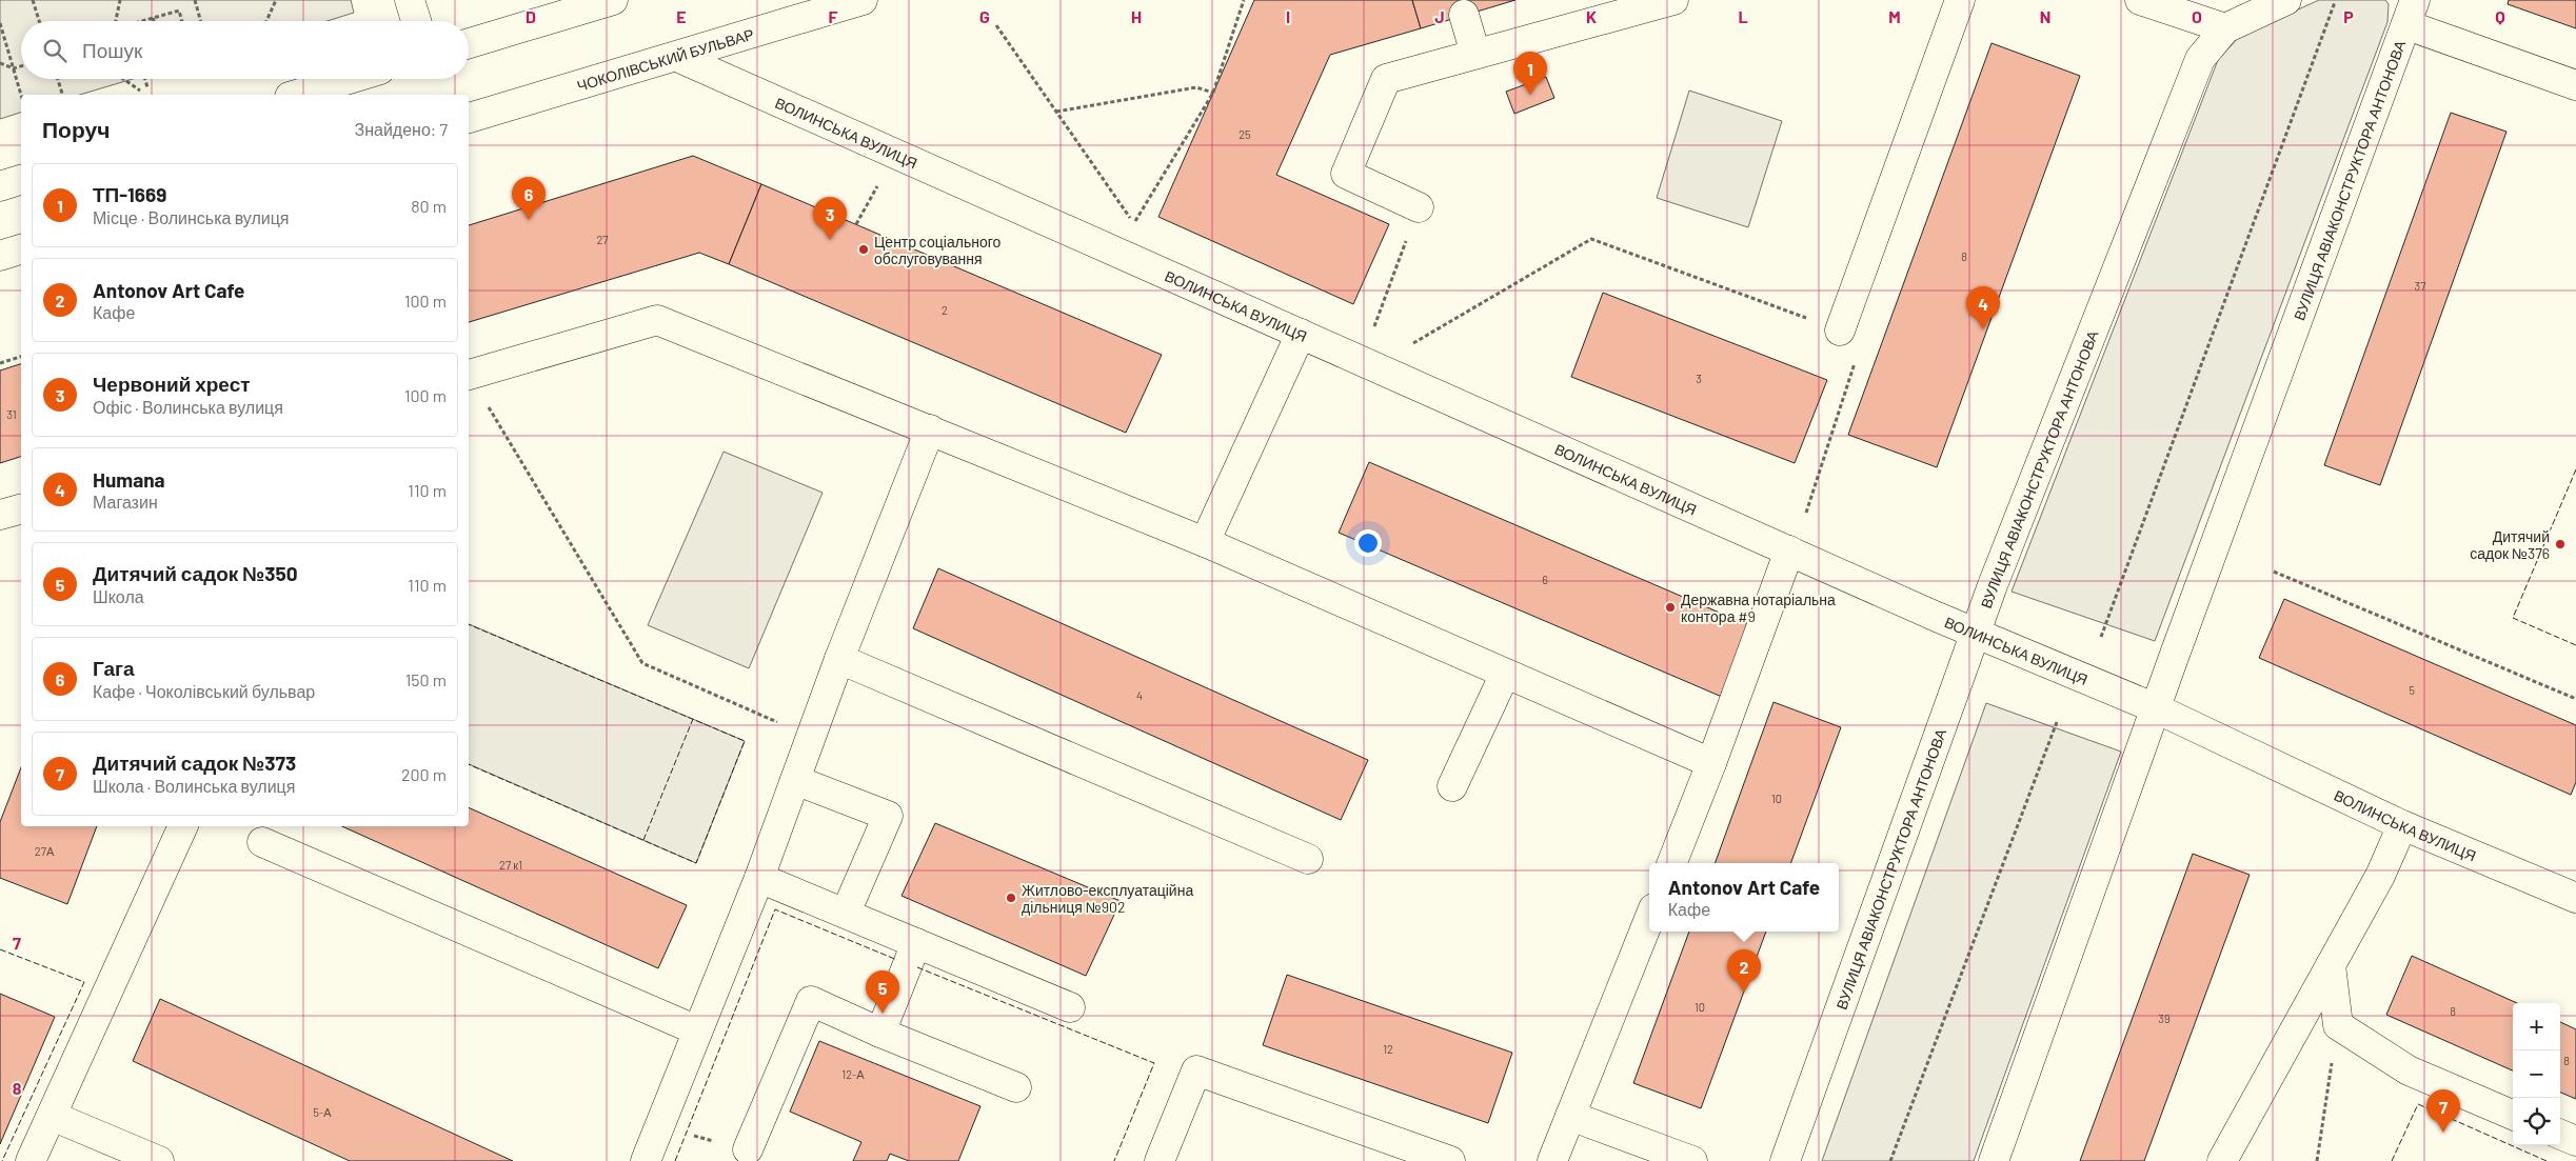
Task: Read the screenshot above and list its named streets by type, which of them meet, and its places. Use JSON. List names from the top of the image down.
{
  "streets": {
    "street": ["ЧОКОЛІВСЬКИЙ БУЛЬВАР", "ВОЛИНСЬКА ВУЛИЦЯ", "ВУЛИЦЯ АВІАКОНСТРУКТОРА АНТОНОВА"]
  },
  "crossings": [
    ["ЧОКОЛІВСЬКИЙ БУЛЬВАР", "ВОЛИНСЬКА ВУЛИЦЯ"],
    ["ВОЛИНСЬКА ВУЛИЦЯ", "ВУЛИЦЯ АВІАКОНСТРУКТОРА АНТОНОВА"]
  ],
  "places": [
    "Центр соціального обслуговування",
    "Дитячий садок №376",
    "Державна нотаріальна контора #9",
    "Житлово-експлуатаційна дільниця №902"
  ],
  "house_numbers": [
    "25",
    "27",
    "8",
    "37",
    "2",
    "3",
    "31",
    "6",
    "5",
    "4",
    "10",
    "27А",
    "27 к1",
    "10",
    "8",
    "39",
    "12",
    "8",
    "12-А",
    "5-А"
  ],
  "page": {
    "search": "Пошук",
    "pins": [
      "1",
      "6",
      "3",
      "4",
      "2",
      "5",
      "7"
    ],
    "heading": ["Поруч", "Знайдено: 7"],
    "list": [
      {
        "mark": "1",
        "name": "ТП-1669",
        "note": "Місце · Волинська вулиця",
        "value": "80 m"
      },
      {
        "mark": "2",
        "name": "Antonov Art Cafe",
        "note": "Кафе",
        "value": "100 m"
      },
      {
        "mark": "3",
        "name": "Червоний хрест",
        "note": "Офіс · Волинська вулиця",
        "value": "100 m"
      },
      {
        "mark": "4",
        "name": "Humana",
        "note": "Магазин",
        "value": "110 m"
      },
      {
        "mark": "5",
        "name": "Дитячий садок №350",
        "note": "Школа",
        "value": "110 m"
      },
      {
        "mark": "6",
        "name": "Гага",
        "note": "Кафе · Чоколівський бульвар",
        "value": "150 m"
      },
      {
        "mark": "7",
        "name": "Дитячий садок №373",
        "note": "Школа · Волинська вулиця",
        "value": "200 m"
      }
    ],
    "popup": ["Antonov Art Cafe", "Кафе"],
    "map_buttons": ["+", "−"]
  },
  "grid": {
    "columns": [
      "D",
      "E",
      "F",
      "G",
      "H",
      "I",
      "J",
      "K",
      "L",
      "M",
      "N",
      "O",
      "P",
      "Q"
    ],
    "rows": ["7", "8"]
  }
}
